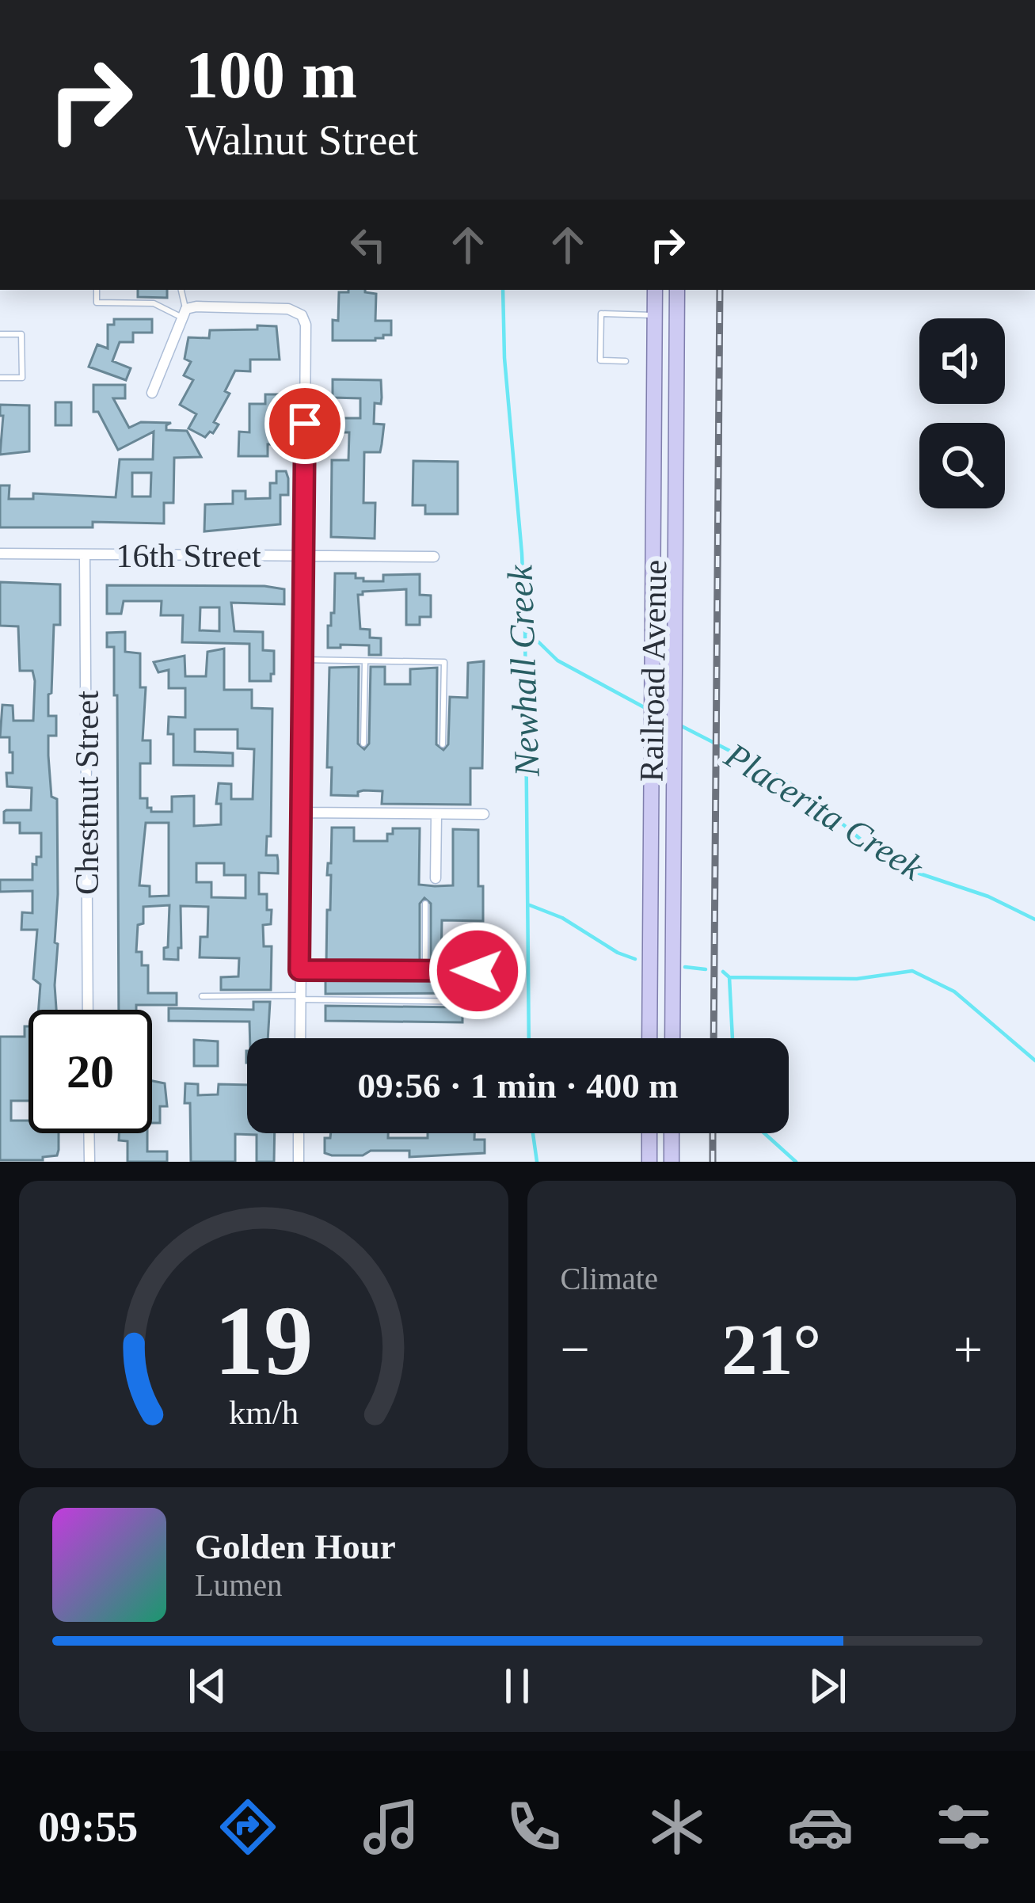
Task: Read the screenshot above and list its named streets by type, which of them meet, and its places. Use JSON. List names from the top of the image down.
{
  "streets": {
    "main road": ["Railroad Avenue"],
    "street": ["16th Street", "Chestnut Street"]
  },
  "crossings": [
    ["16th Street", "Chestnut Street"]
  ],
  "water": ["Newhall Creek", "Placerita Creek"],
  "page": {
    "turn": ["100 m", "Walnut Street"],
    "limit": "20",
    "trip": "09:56 · 1 min · 400 m",
    "tile": "Climate",
    "heat": ["−", "21°", "+"],
    "song": ["Golden Hour", "Lumen"],
    "tabs": "09:55",
    "gauge": ["19", "km/h"]
  }
}
